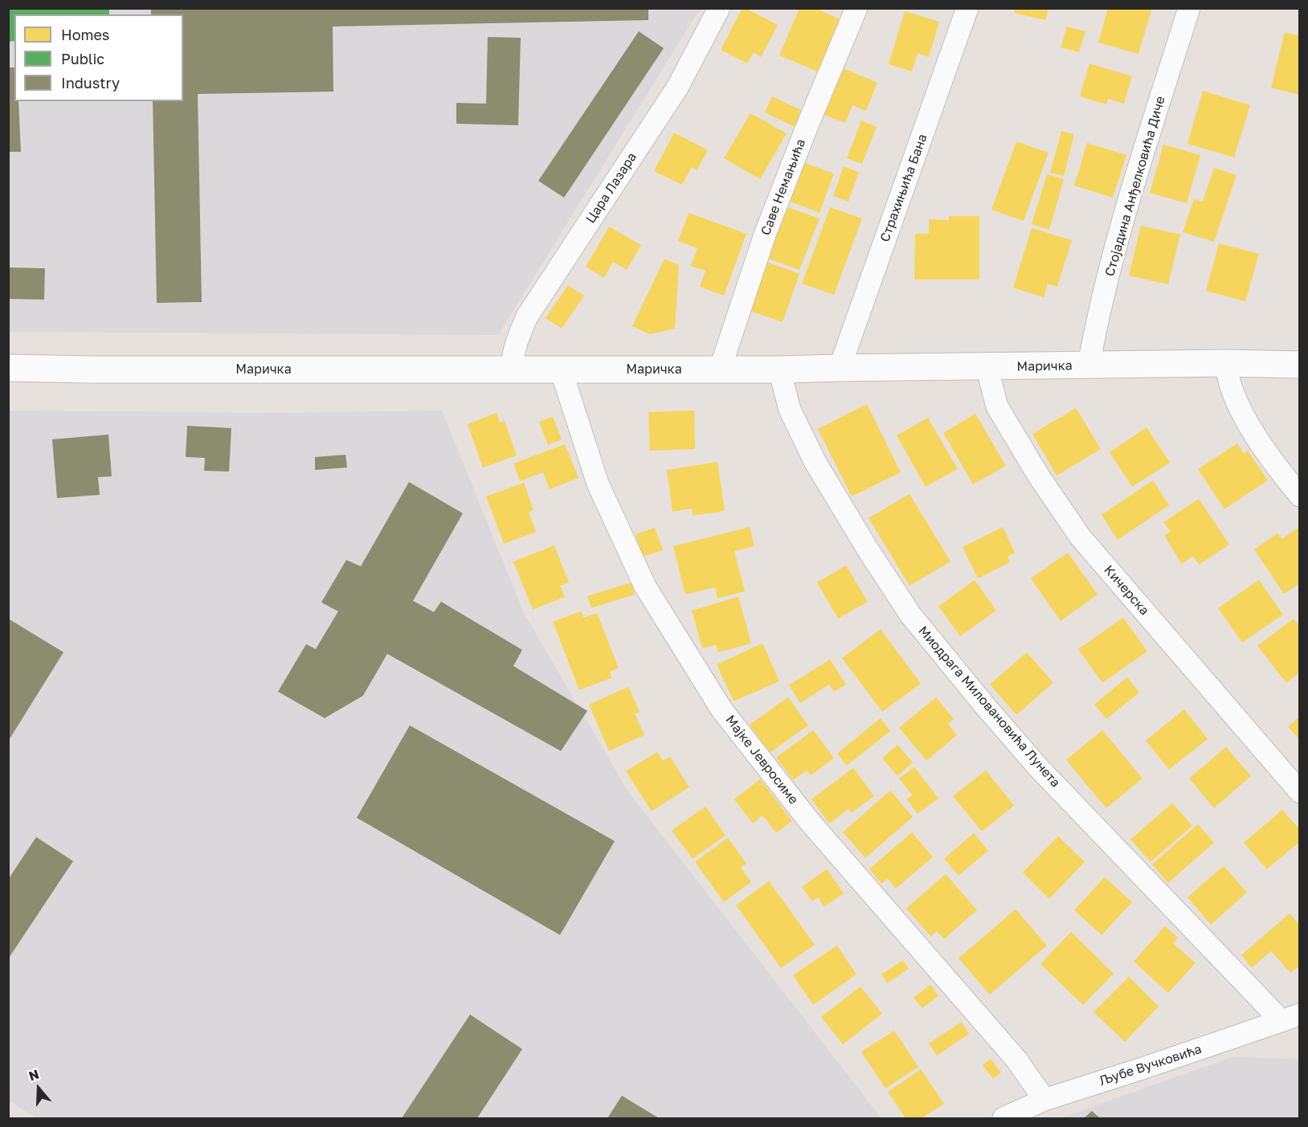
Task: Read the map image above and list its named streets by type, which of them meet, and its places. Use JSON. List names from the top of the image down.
{
  "streets": {
    "street": [
      "Стојадина Анђелковића Диче",
      "Саве Немањића",
      "Цара Лазара",
      "Страхињића Бана",
      "Маричка",
      "Кичерска",
      "Миодрага Миловановића Лунета",
      "Мајке Јевросиме",
      "Љубе Вучковића"
    ]
  },
  "crossings": [
    ["Стојадина Анђелковића Диче", "Маричка"],
    ["Саве Немањића", "Маричка"],
    ["Цара Лазара", "Маричка"],
    ["Страхињића Бана", "Маричка"],
    ["Маричка", "Кичерска"],
    ["Маричка", "Миодрага Миловановића Лунета"],
    ["Маричка", "Мајке Јевросиме"],
    ["Миодрага Миловановића Лунета", "Љубе Вучковића"],
    ["Мајке Јевросиме", "Љубе Вучковића"]
  ],
  "legend": ["Homes", "Public", "Industry"],
  "north": "top"
}
